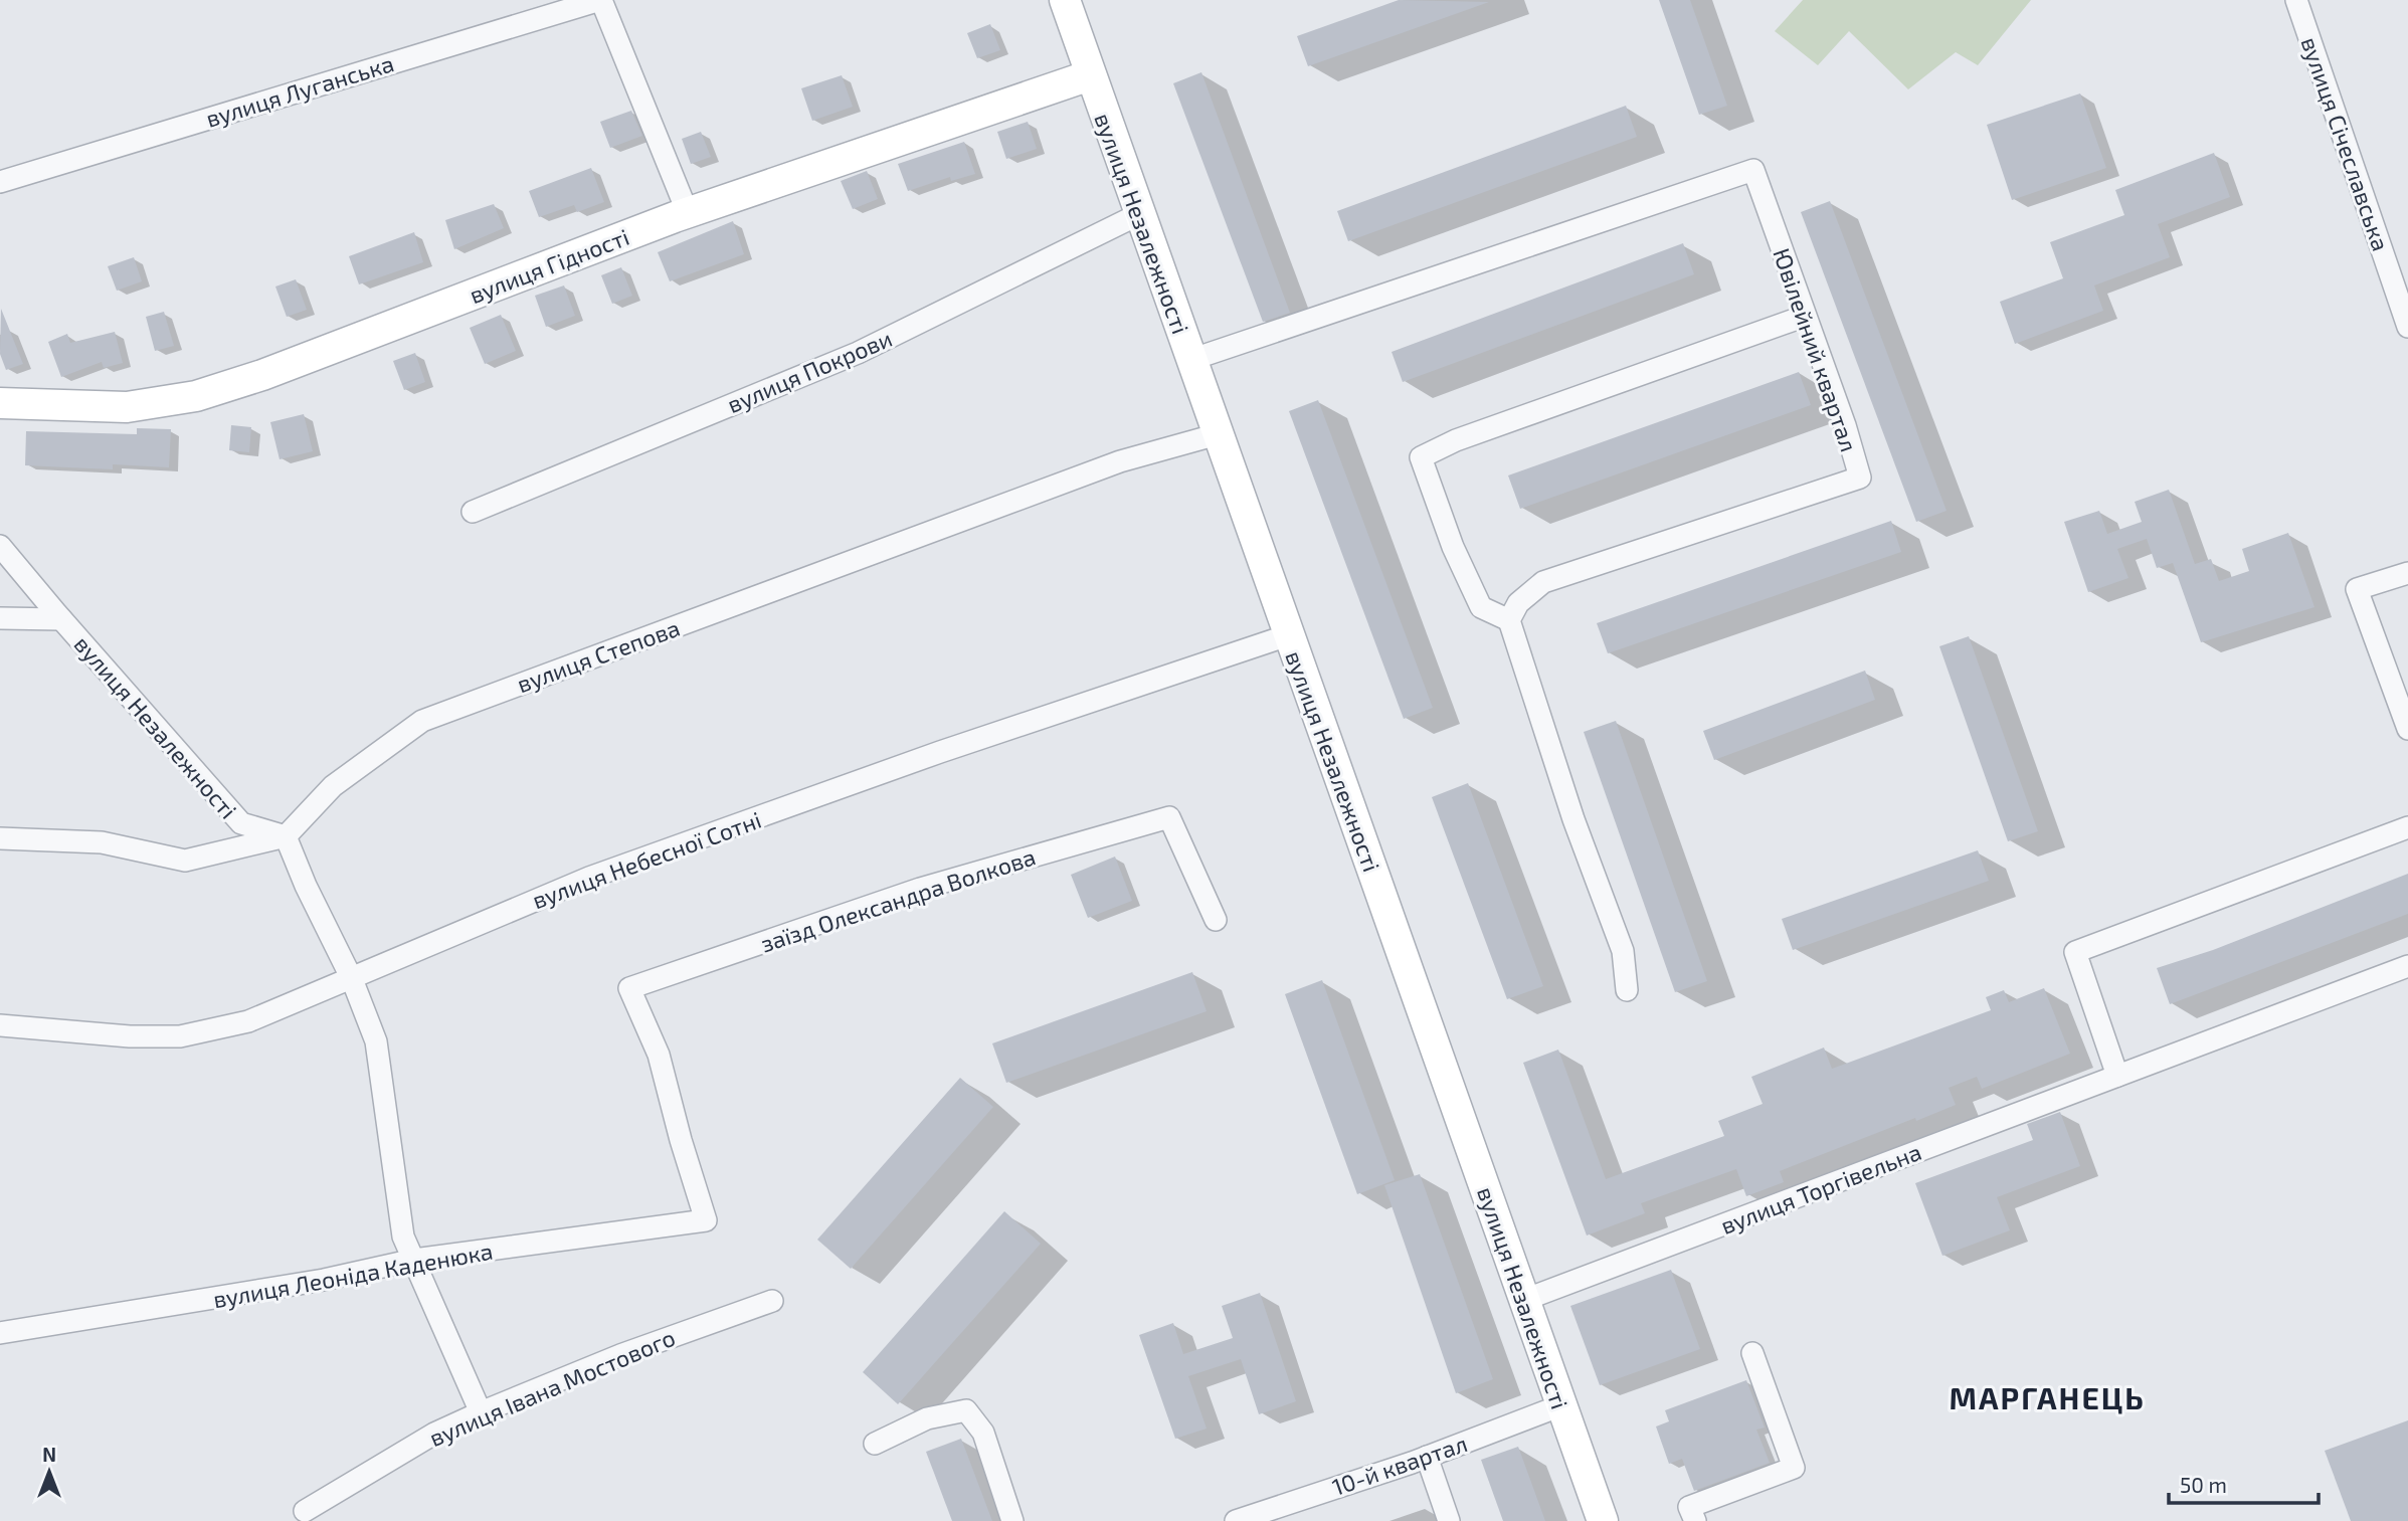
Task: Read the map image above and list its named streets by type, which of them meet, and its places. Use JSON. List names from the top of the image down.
{
  "streets": {
    "main road": ["вулиця Незалежності", "вулиця Гідності"],
    "street": [
      "вулиця Луганська",
      "вулиця Січеславська",
      "Ювілейний квартал",
      "вулиця Покрови",
      "вулиця Степова",
      "вулиця Небесної Сотні",
      "заїзд Олександра Волкова",
      "вулиця Торгівельна",
      "вулиця Леоніда Каденюка",
      "вулиця Івана Мостового",
      "10-й квартал"
    ]
  },
  "crossings": [
    ["вулиця Незалежності", "вулиця Гідності"],
    ["вулиця Незалежності", "Ювілейний квартал"],
    ["вулиця Незалежності", "вулиця Покрови"],
    ["вулиця Незалежності", "вулиця Степова"],
    ["вулиця Незалежності", "вулиця Небесної Сотні"],
    ["вулиця Незалежності", "вулиця Торгівельна"],
    ["вулиця Незалежності", "10-й квартал"],
    ["заїзд Олександра Волкова", "вулиця Леоніда Каденюка"]
  ],
  "districts": ["МАРГАНЕЦЬ"],
  "scale_bar": "50 m",
  "north": "top"
}
